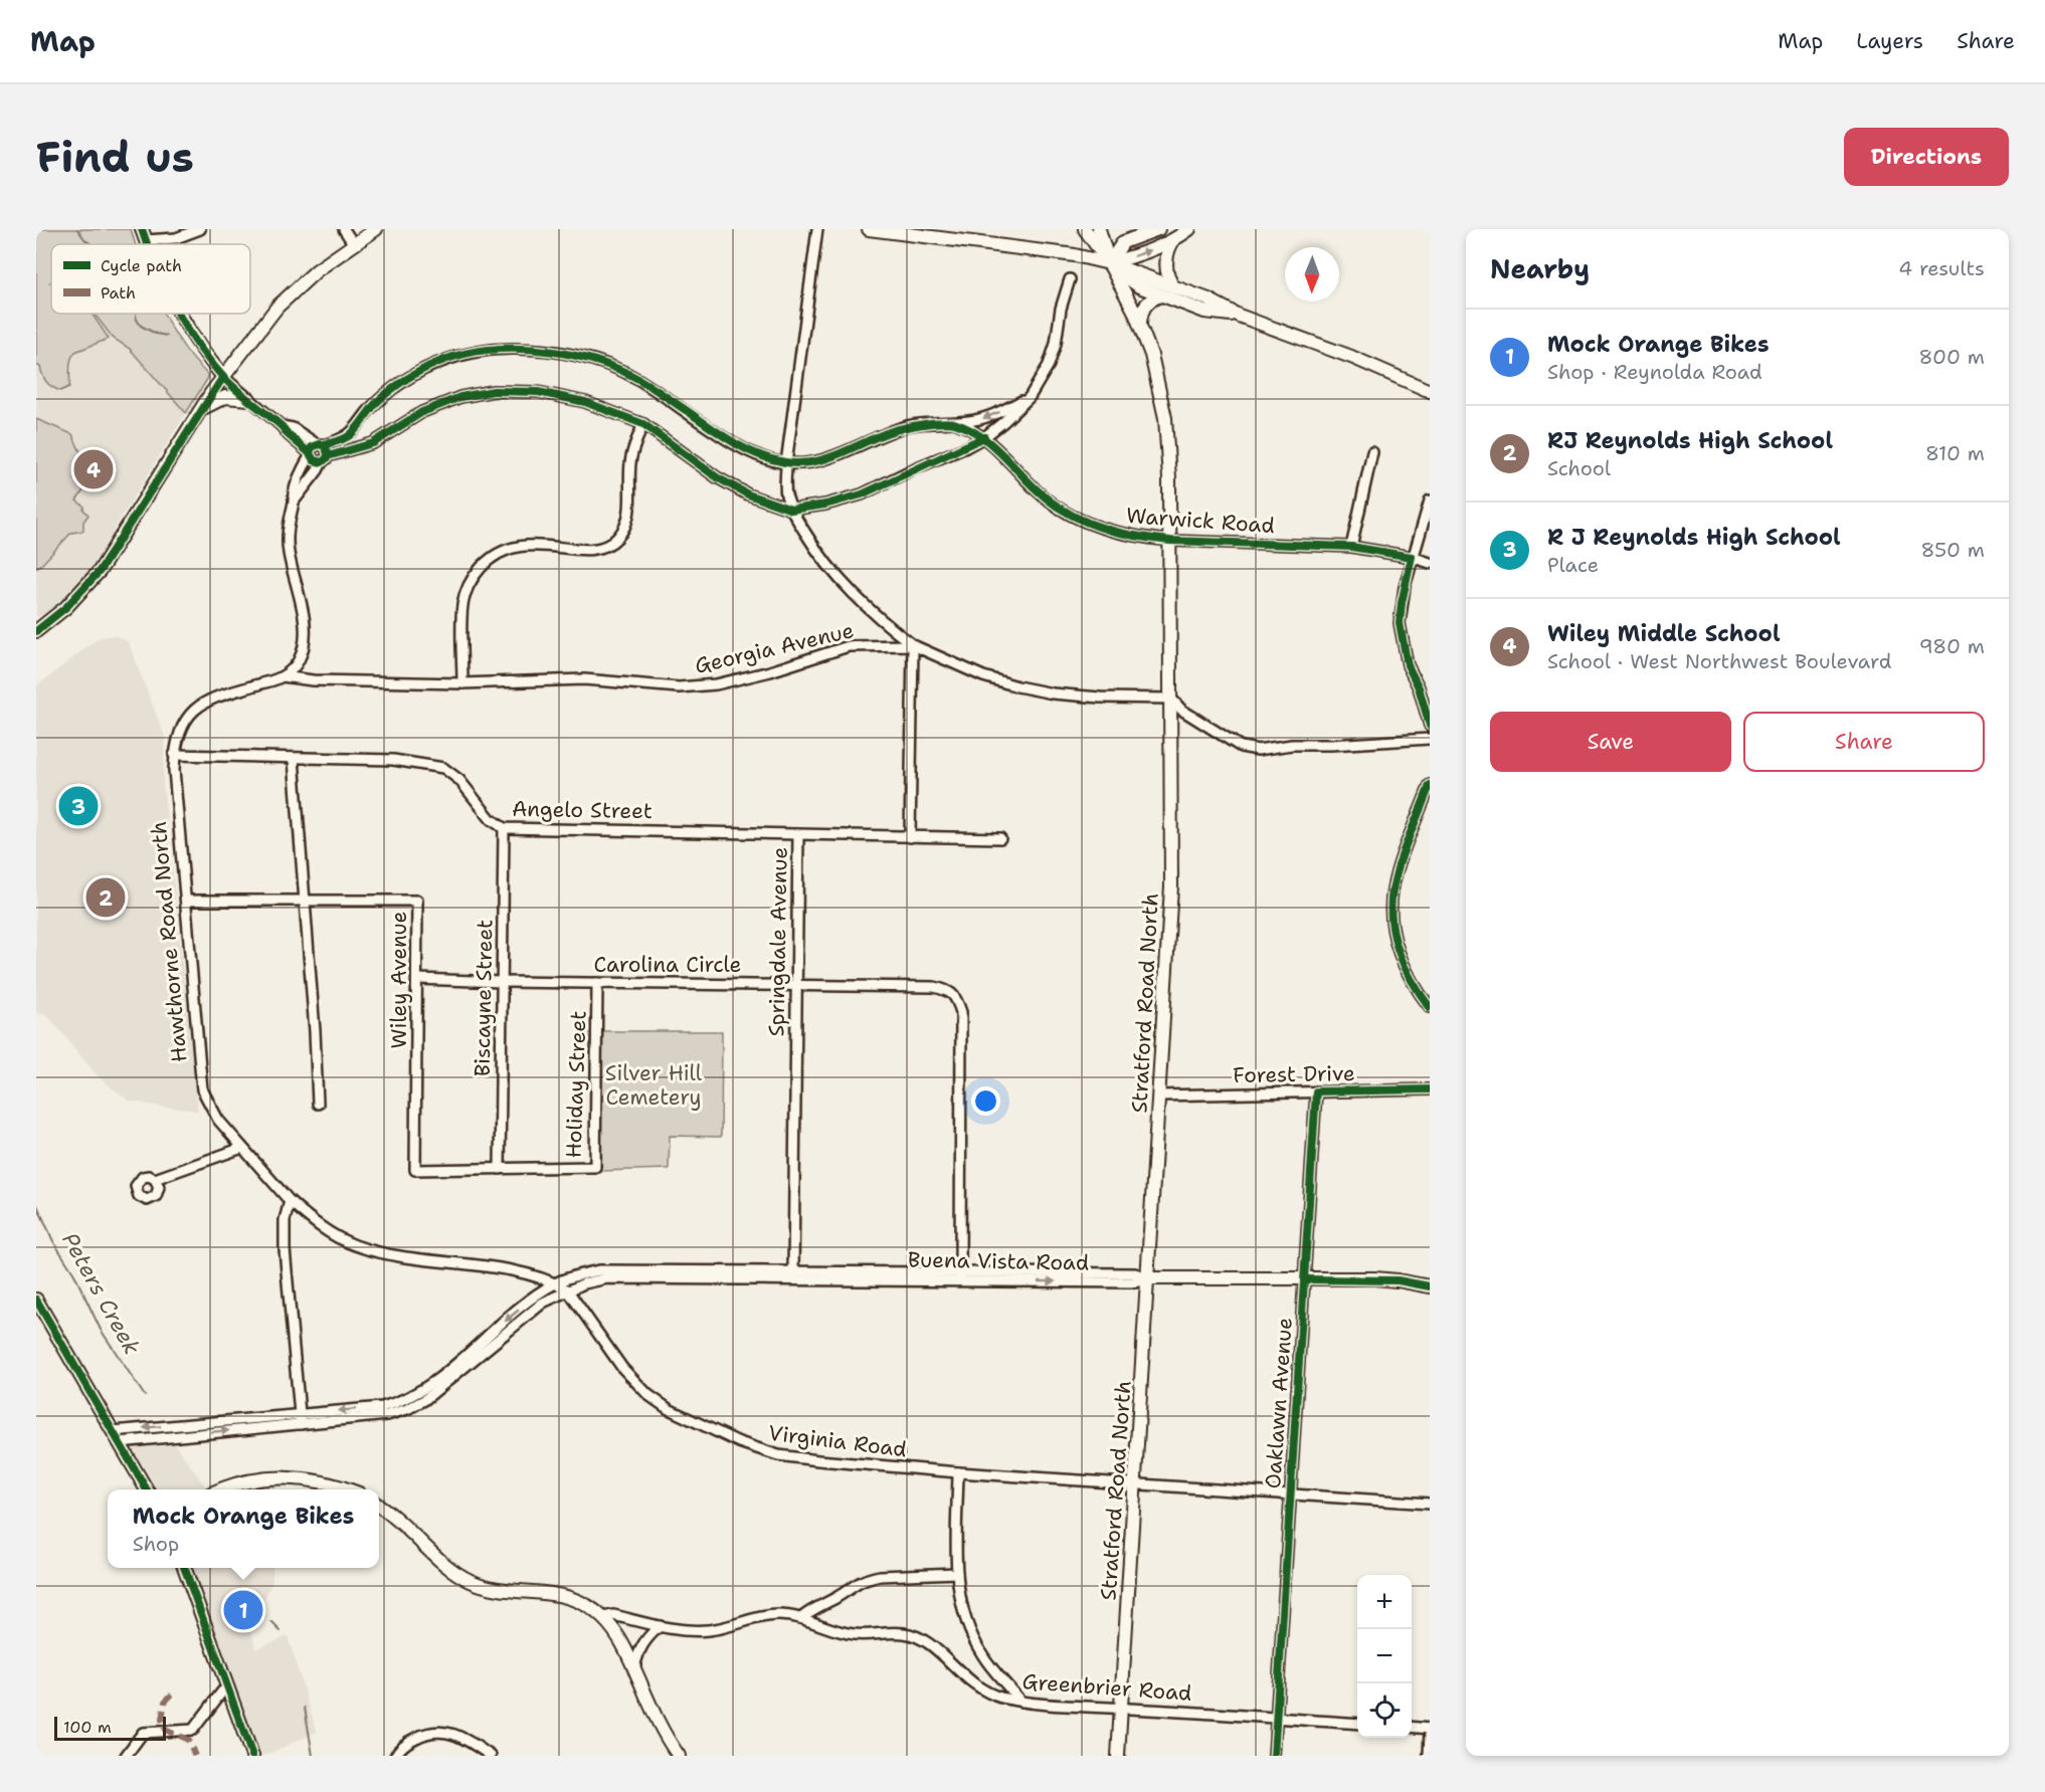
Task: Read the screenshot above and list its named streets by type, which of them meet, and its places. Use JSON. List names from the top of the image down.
{
  "streets": {
    "main road": ["Stratford Road North", "Buena Vista Road"],
    "street": [
      "Warwick Road",
      "Georgia Avenue",
      "Angelo Street",
      "Hawthorne Road North",
      "Springdale Avenue",
      "Carolina Circle",
      "Wiley Avenue",
      "Biscayne Street",
      "Forest Drive",
      "Holiday Street",
      "Oaklawn Avenue",
      "Virginia Road",
      "Greenbrier Road"
    ]
  },
  "crossings": [
    ["Warwick Road", "Stratford Road North"],
    ["Georgia Avenue", "Hawthorne Road North"],
    ["Georgia Avenue", "Stratford Road North"],
    ["Angelo Street", "Hawthorne Road North"],
    ["Angelo Street", "Springdale Avenue"],
    ["Angelo Street", "Biscayne Street"],
    ["Hawthorne Road North", "Wiley Avenue"],
    ["Hawthorne Road North", "Virginia Road"],
    ["Springdale Avenue", "Carolina Circle"],
    ["Springdale Avenue", "Buena Vista Road"],
    ["Carolina Circle", "Wiley Avenue"],
    ["Carolina Circle", "Biscayne Street"],
    ["Carolina Circle", "Holiday Street"],
    ["Carolina Circle", "Buena Vista Road"],
    ["Wiley Avenue", "Biscayne Street"],
    ["Wiley Avenue", "Holiday Street"],
    ["Biscayne Street", "Holiday Street"],
    ["Stratford Road North", "Forest Drive"],
    ["Stratford Road North", "Buena Vista Road"],
    ["Stratford Road North", "Virginia Road"],
    ["Stratford Road North", "Greenbrier Road"],
    ["Forest Drive", "Oaklawn Avenue"],
    ["Buena Vista Road", "Oaklawn Avenue"],
    ["Buena Vista Road", "Virginia Road"],
    ["Oaklawn Avenue", "Virginia Road"],
    ["Oaklawn Avenue", "Greenbrier Road"]
  ],
  "water": ["Peters Creek"],
  "parks": ["Silver Hill Cemetery"],
  "legend": ["Cycle path", "Path"],
  "scale_bar": "100 m",
  "north": "bottom",
  "page": {
    "header": "Map",
    "nav": ["Map", "Layers", "Share"],
    "buttons": [
      "Directions",
      ["Save", "Share"]
    ],
    "title": "Find us",
    "heading": ["Nearby", "4 results"],
    "list": [
      {
        "mark": "1",
        "name": "Mock Orange Bikes",
        "note": "Shop · Reynolda Road",
        "value": "800 m"
      },
      {
        "mark": "2",
        "name": "RJ Reynolds High School",
        "note": "School",
        "value": "810 m"
      },
      {
        "mark": "3",
        "name": "R J Reynolds High School",
        "note": "Place",
        "value": "850 m"
      },
      {
        "mark": "4",
        "name": "Wiley Middle School",
        "note": "School · West Northwest Boulevard",
        "value": "980 m"
      }
    ],
    "pins": [
      "4",
      "3",
      "2",
      "1"
    ],
    "popup": ["Mock Orange Bikes", "Shop"],
    "map_buttons": ["+", "−"],
    "scale": "100 m"
  }
}
